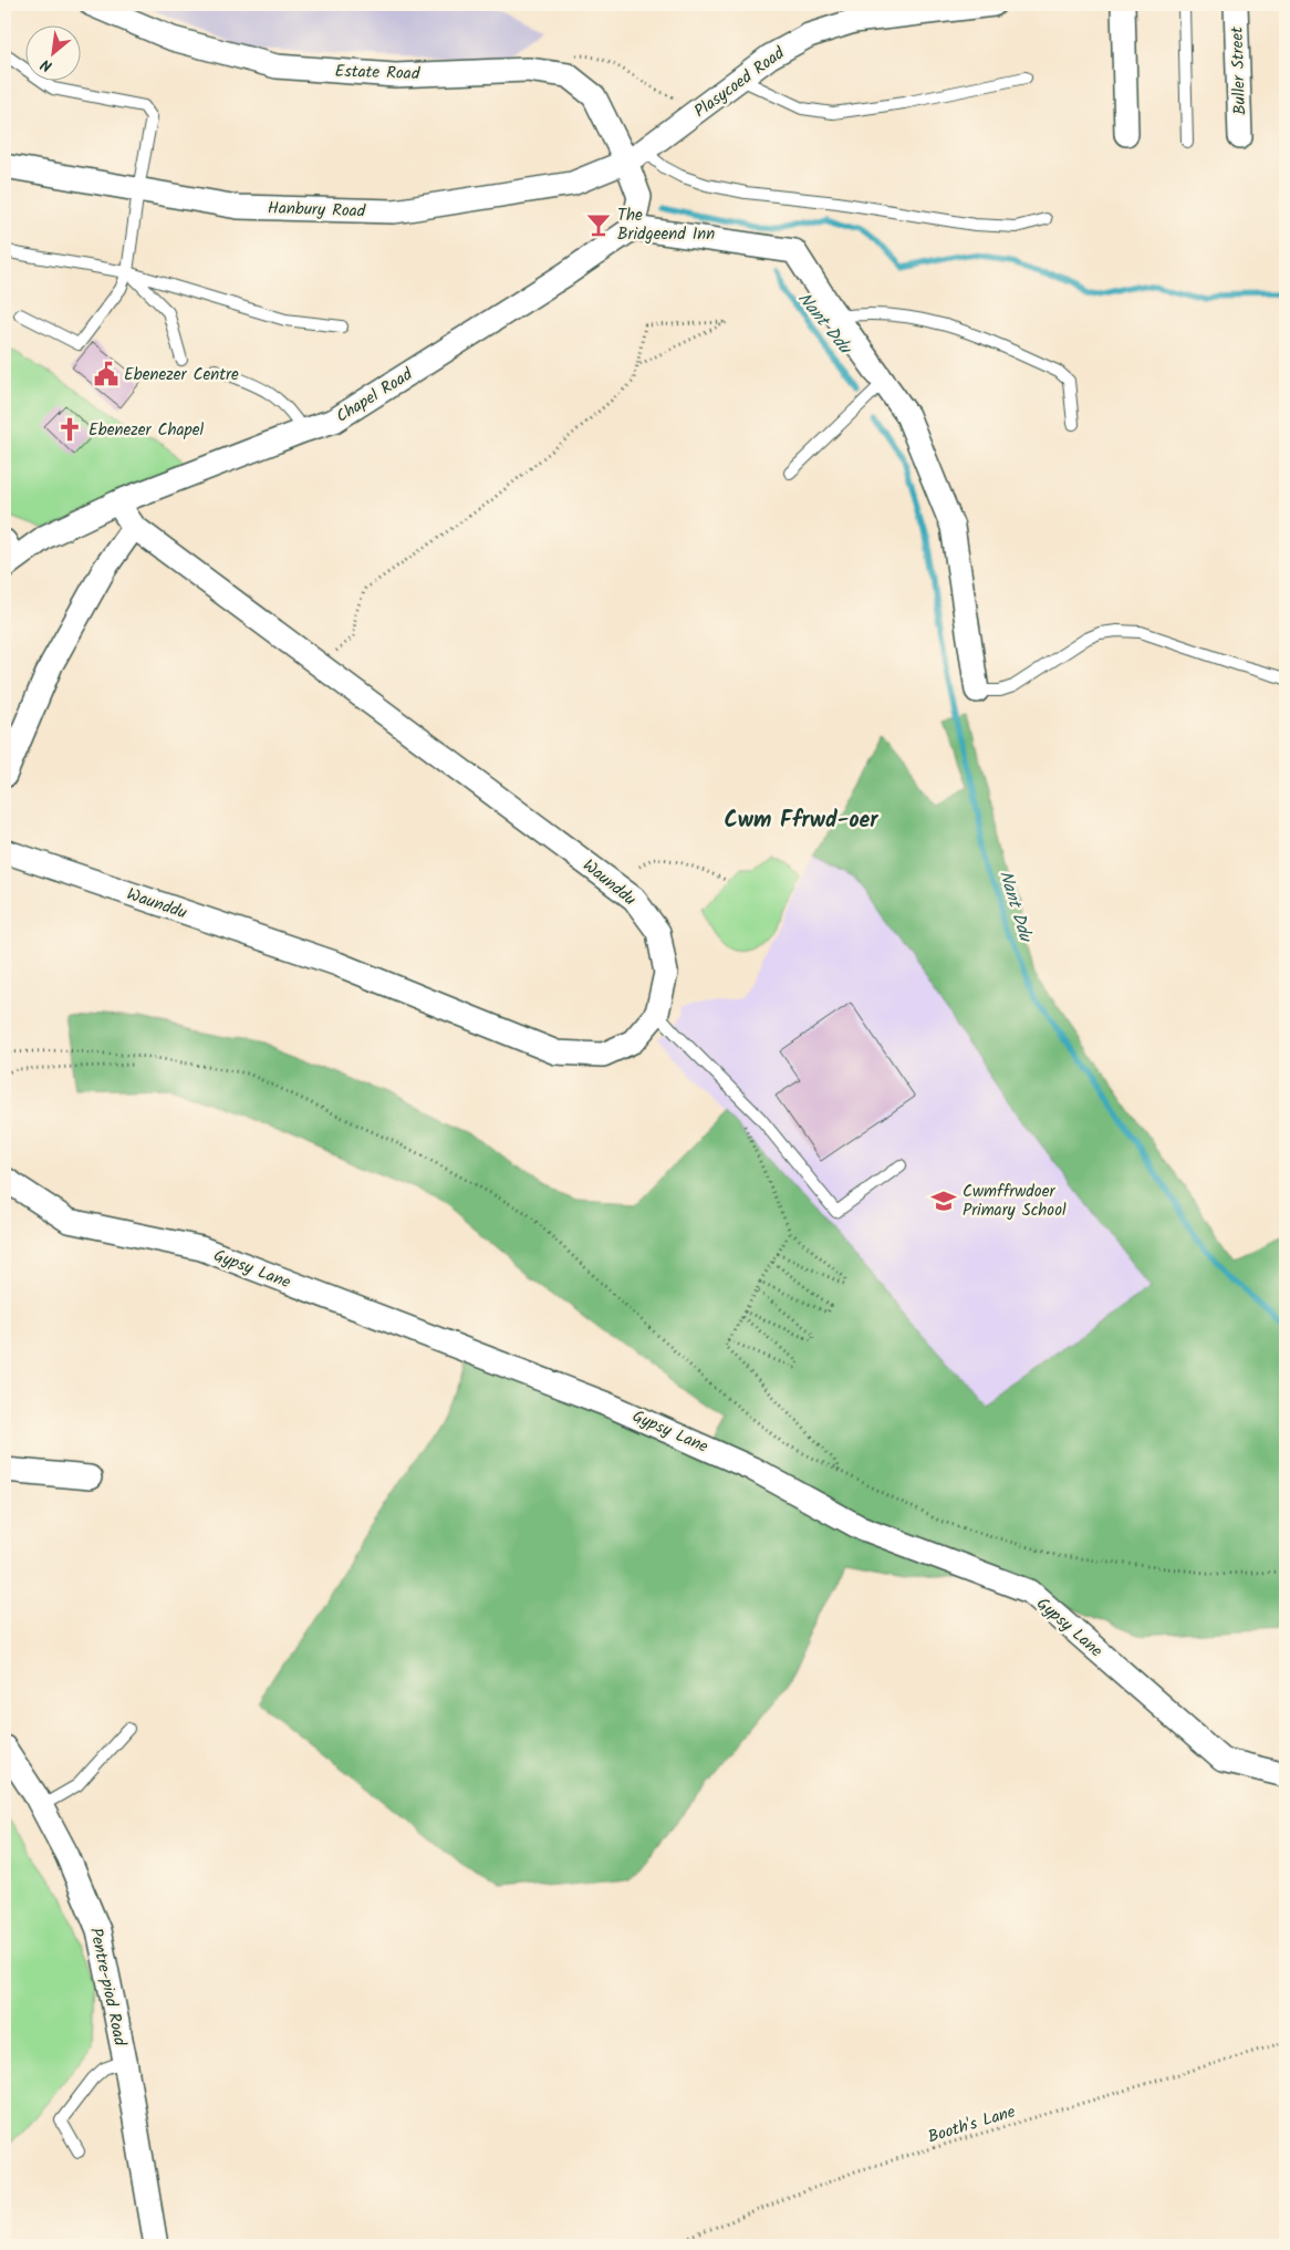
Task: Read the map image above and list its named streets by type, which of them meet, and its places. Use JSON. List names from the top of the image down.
{
  "streets": {
    "street": [
      "Buller Street",
      "Estate Road",
      "Plasycoed Road",
      "Hanbury Road",
      "Chapel Road",
      "Waunddu",
      "Gypsy Lane",
      "Pentre-piod Road"
    ],
    "path": ["Booth's Lane"]
  },
  "crossings": [
    ["Estate Road", "Plasycoed Road"],
    ["Estate Road", "Hanbury Road"],
    ["Plasycoed Road", "Hanbury Road"],
    ["Chapel Road", "Waunddu"]
  ],
  "districts": ["Cwm Ffrwd-oer"],
  "water": ["Nant Ddu"],
  "places": {
    "bar": ["The Bridgeend Inn"],
    "public building": ["Ebenezer Centre"],
    "church": ["Ebenezer Chapel"],
    "school or university": ["Cwmffrwdoer Primary School"]
  },
  "north": "bottom left"
}
